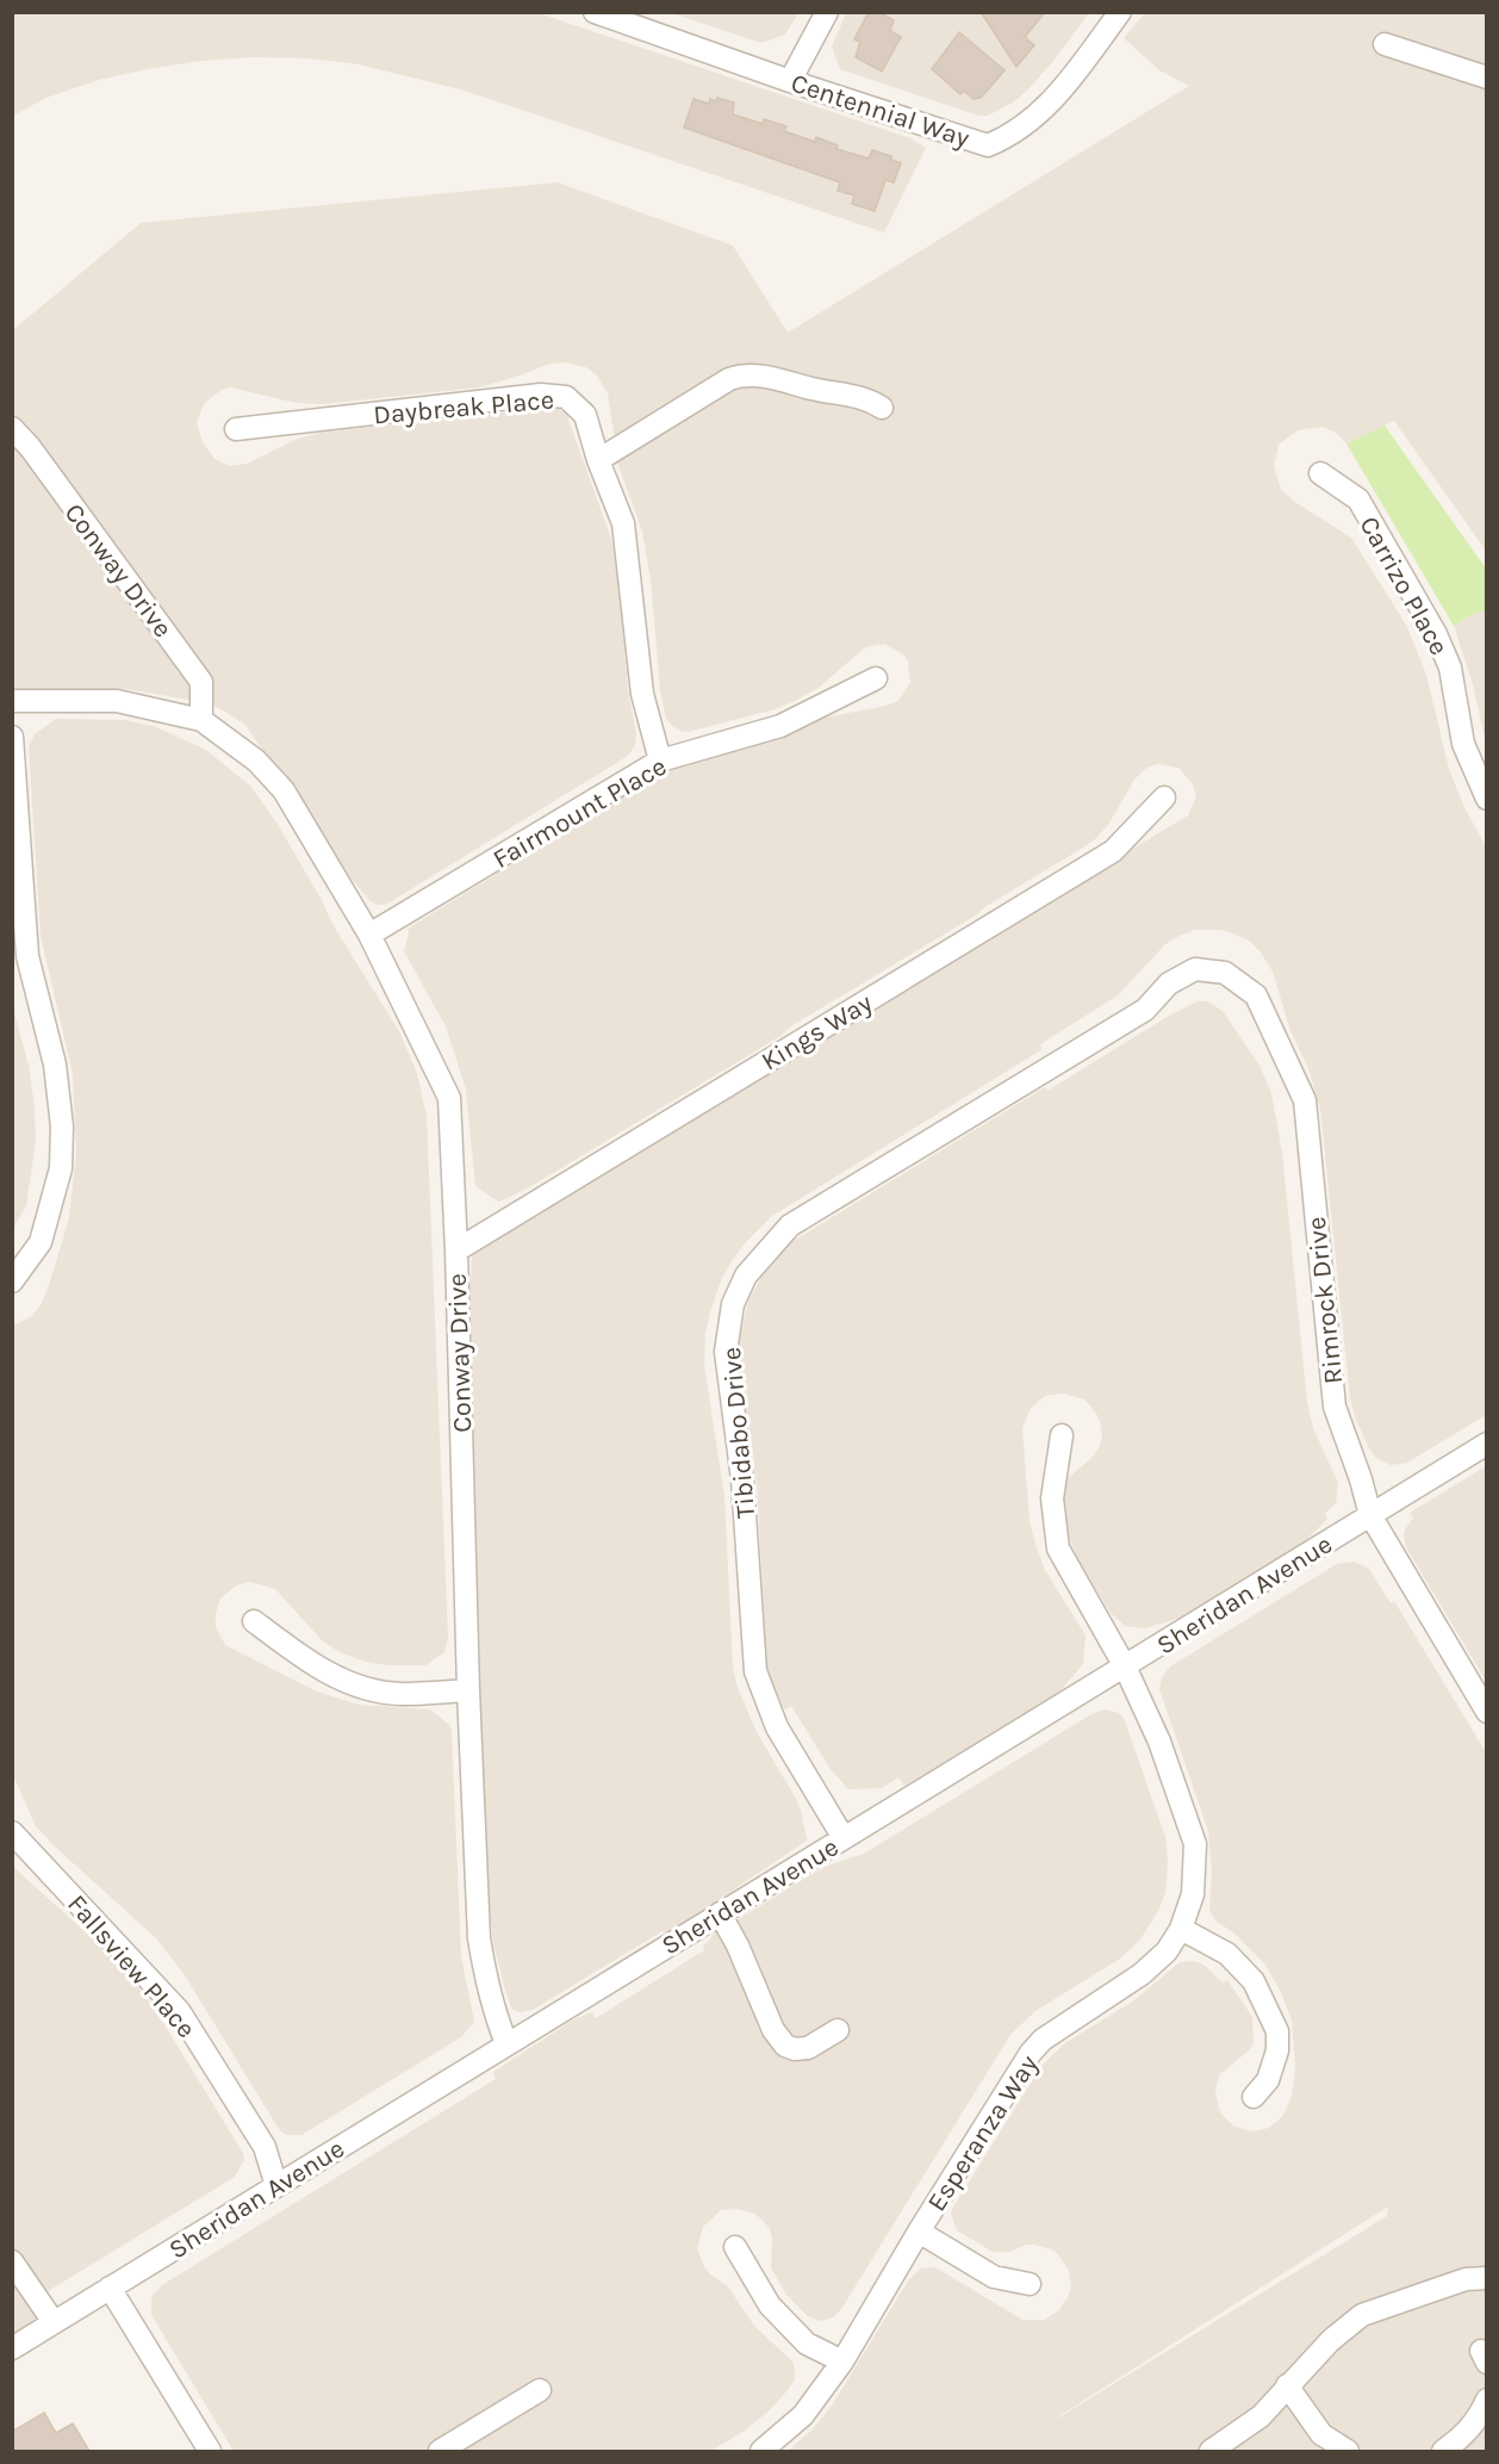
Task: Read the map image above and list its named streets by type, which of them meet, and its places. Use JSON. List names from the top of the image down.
{
  "streets": {
    "street": [
      "Centennial Way",
      "Daybreak Place",
      "Conway Drive",
      "Carrizo Place",
      "Fairmount Place",
      "Kings Way",
      "Rimrock Drive",
      "Tibidabo Drive",
      "Sheridan Avenue",
      "Fallsview Place",
      "Esperanza Way"
    ]
  },
  "crossings": [
    ["Daybreak Place", "Fairmount Place"],
    ["Conway Drive", "Fairmount Place"],
    ["Conway Drive", "Kings Way"],
    ["Conway Drive", "Sheridan Avenue"],
    ["Rimrock Drive", "Tibidabo Drive"],
    ["Rimrock Drive", "Sheridan Avenue"],
    ["Tibidabo Drive", "Sheridan Avenue"],
    ["Sheridan Avenue", "Fallsview Place"],
    ["Sheridan Avenue", "Esperanza Way"]
  ]
}
